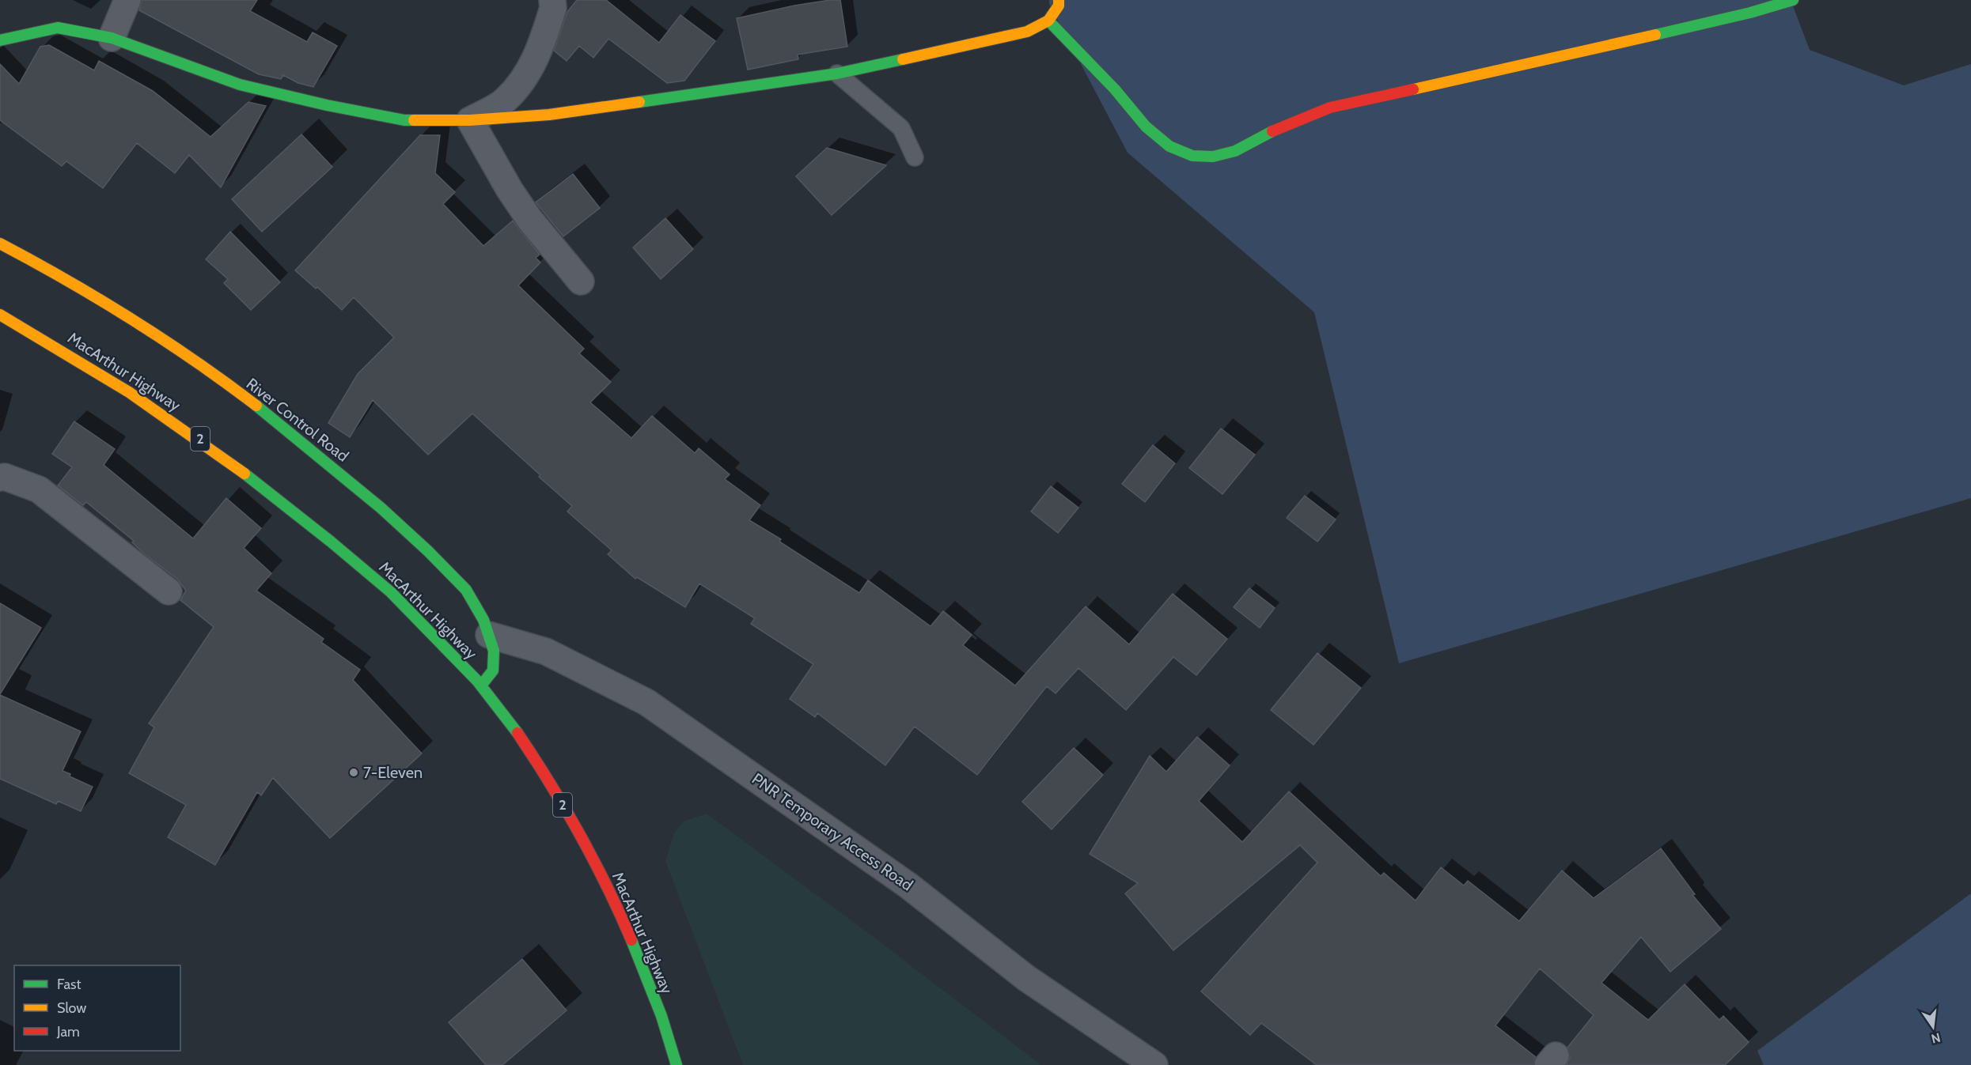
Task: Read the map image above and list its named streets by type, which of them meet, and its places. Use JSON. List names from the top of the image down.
{
  "streets": {
    "main road": ["MacArthur Highway", "River Control Road", "2"],
    "street": ["PNR Temporary Access Road"]
  },
  "crossings": [
    ["MacArthur Highway", "River Control Road"],
    ["River Control Road", "PNR Temporary Access Road"]
  ],
  "places": ["7-Eleven"],
  "legend": ["Fast", "Slow", "Jam"],
  "north": "bottom"
}
